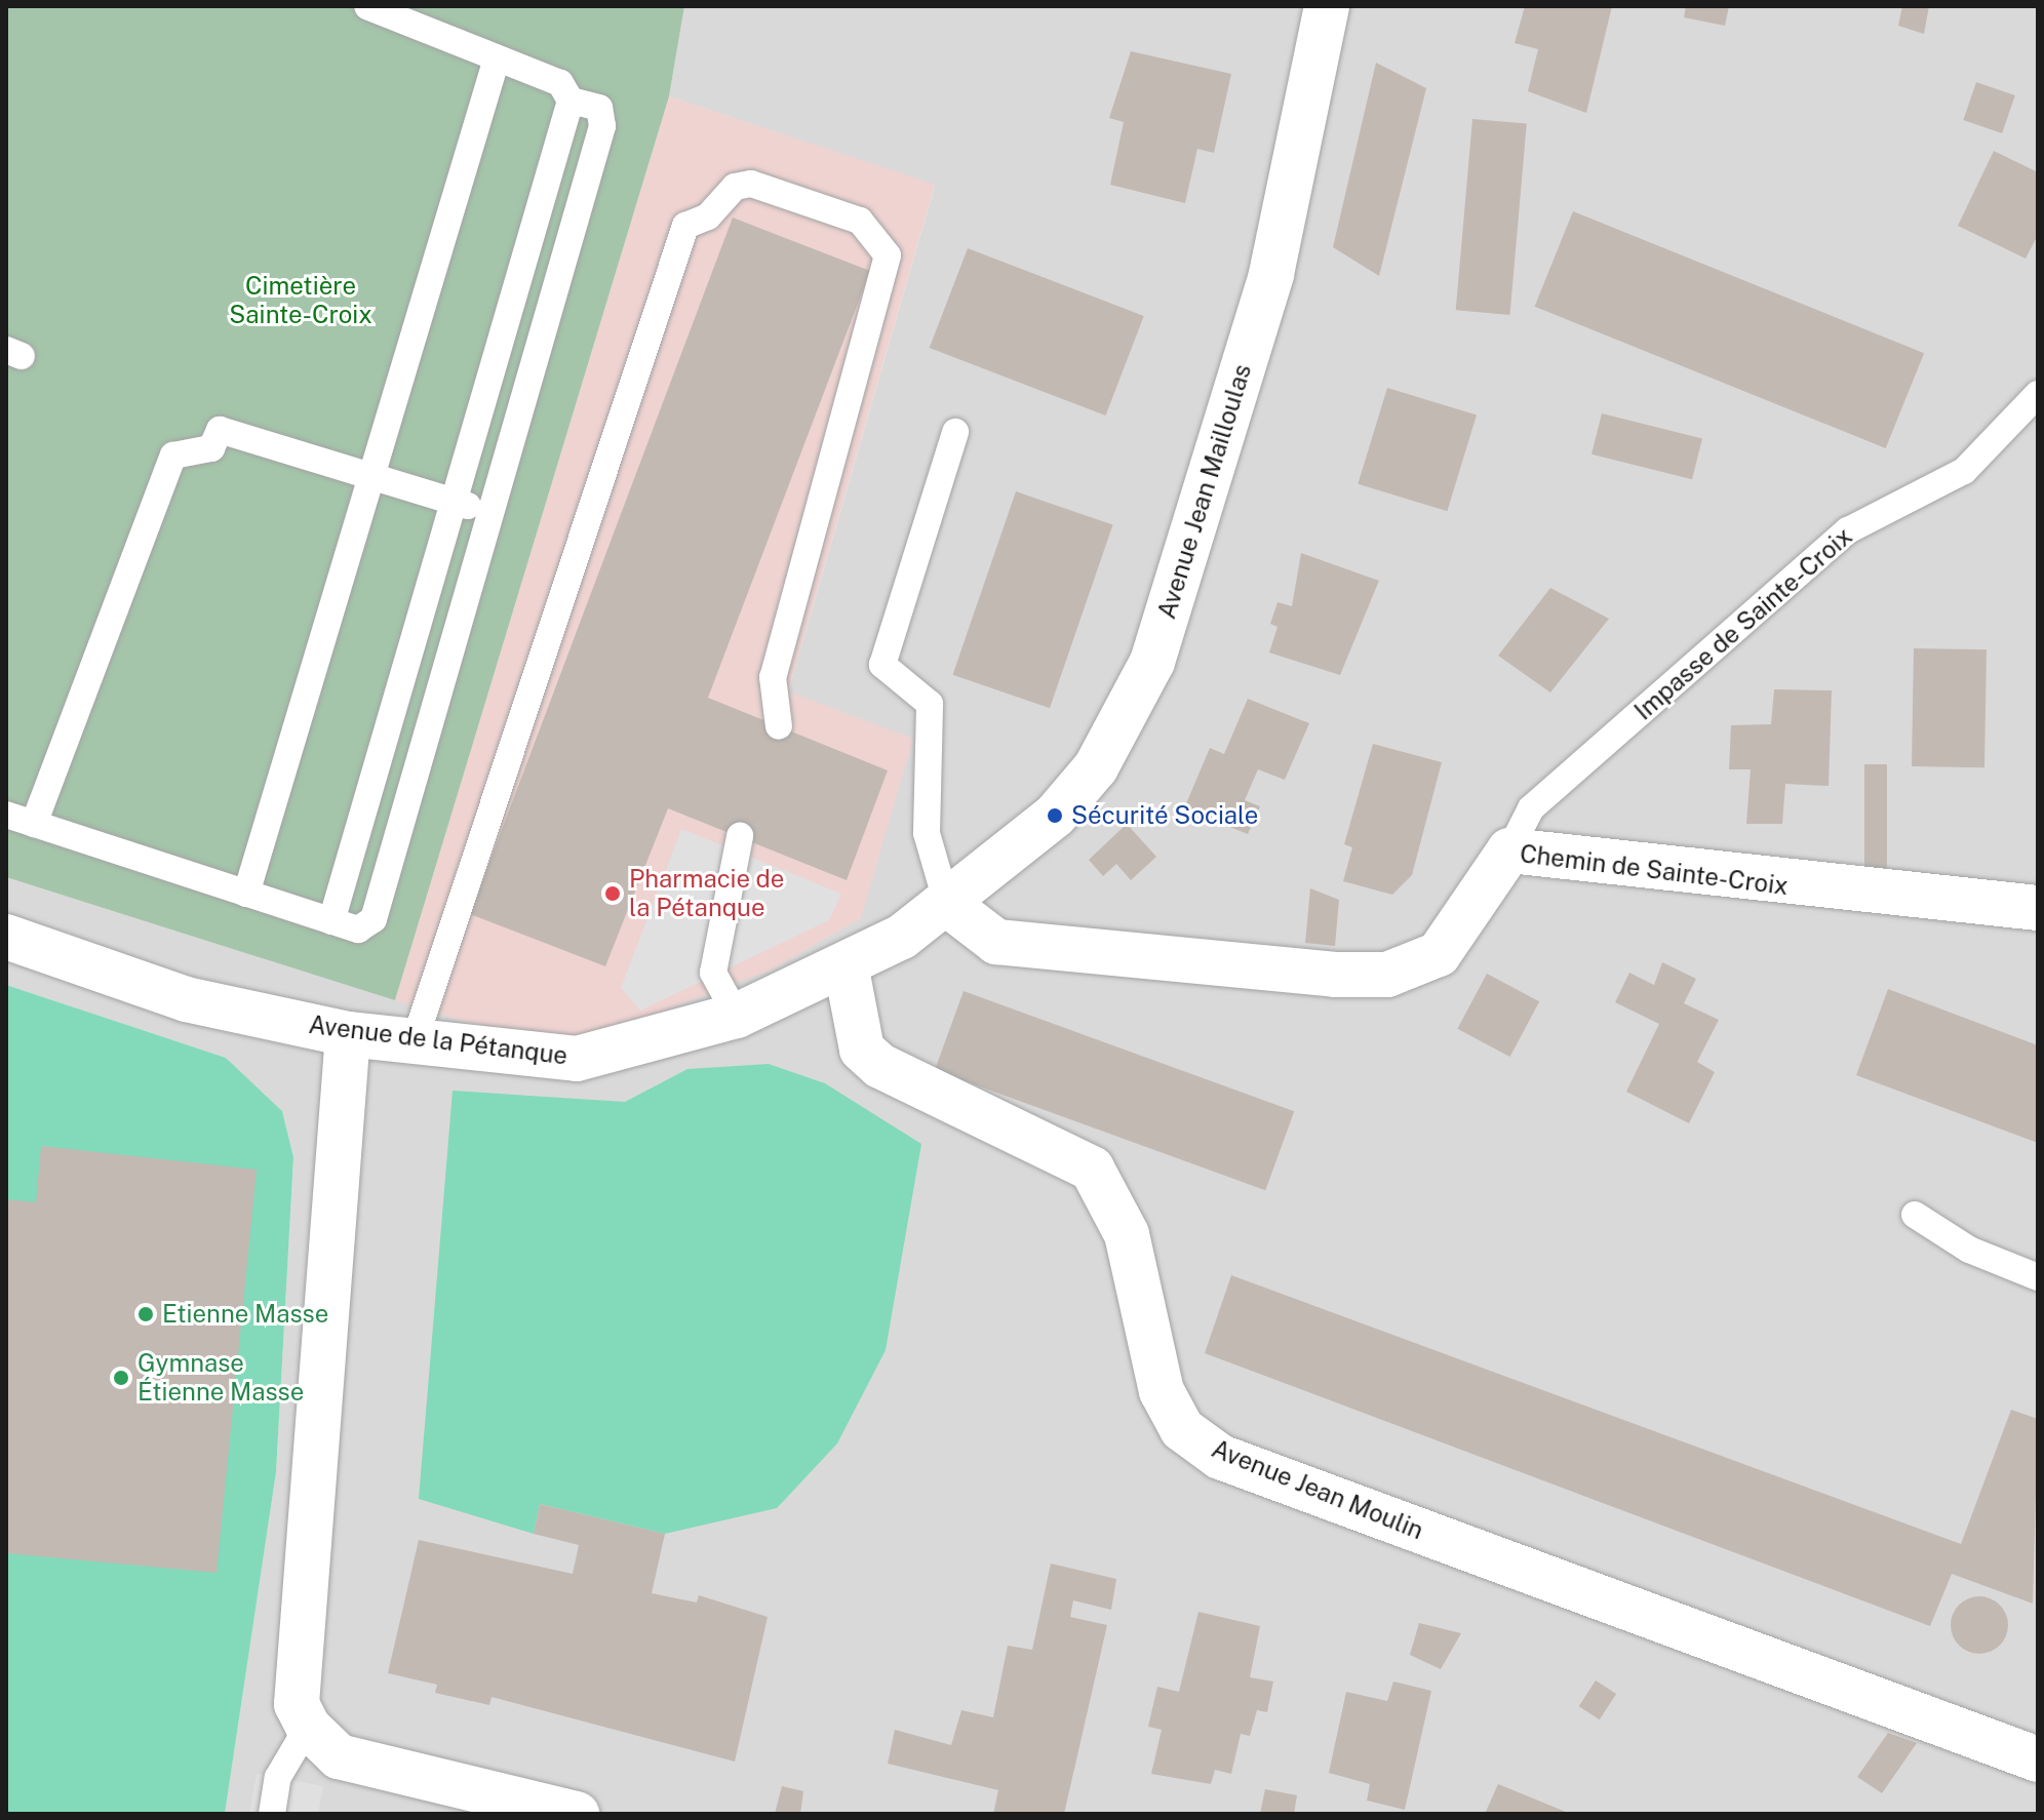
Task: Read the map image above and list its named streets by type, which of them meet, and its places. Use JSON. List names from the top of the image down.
{
  "streets": {
    "street": [
      "Avenue Jean Mailloulas",
      "Chemin de Sainte-Croix",
      "Avenue de la Pétanque",
      "Avenue Jean Moulin"
    ],
    "lane": ["Impasse de Sainte-Croix"]
  },
  "crossings": [
    ["Avenue Jean Mailloulas", "Chemin de Sainte-Croix"],
    ["Avenue Jean Mailloulas", "Avenue de la Pétanque"],
    ["Impasse de Sainte-Croix", "Chemin de Sainte-Croix"],
    ["Chemin de Sainte-Croix", "Avenue de la Pétanque"],
    ["Avenue de la Pétanque", "Avenue Jean Moulin"]
  ],
  "parks": ["Cimetière Sainte-Croix"],
  "places": [
    "Sécurité Sociale",
    "Pharmacie de la Pétanque",
    "Etienne Masse",
    "Gymnase Étienne Masse"
  ]
}
